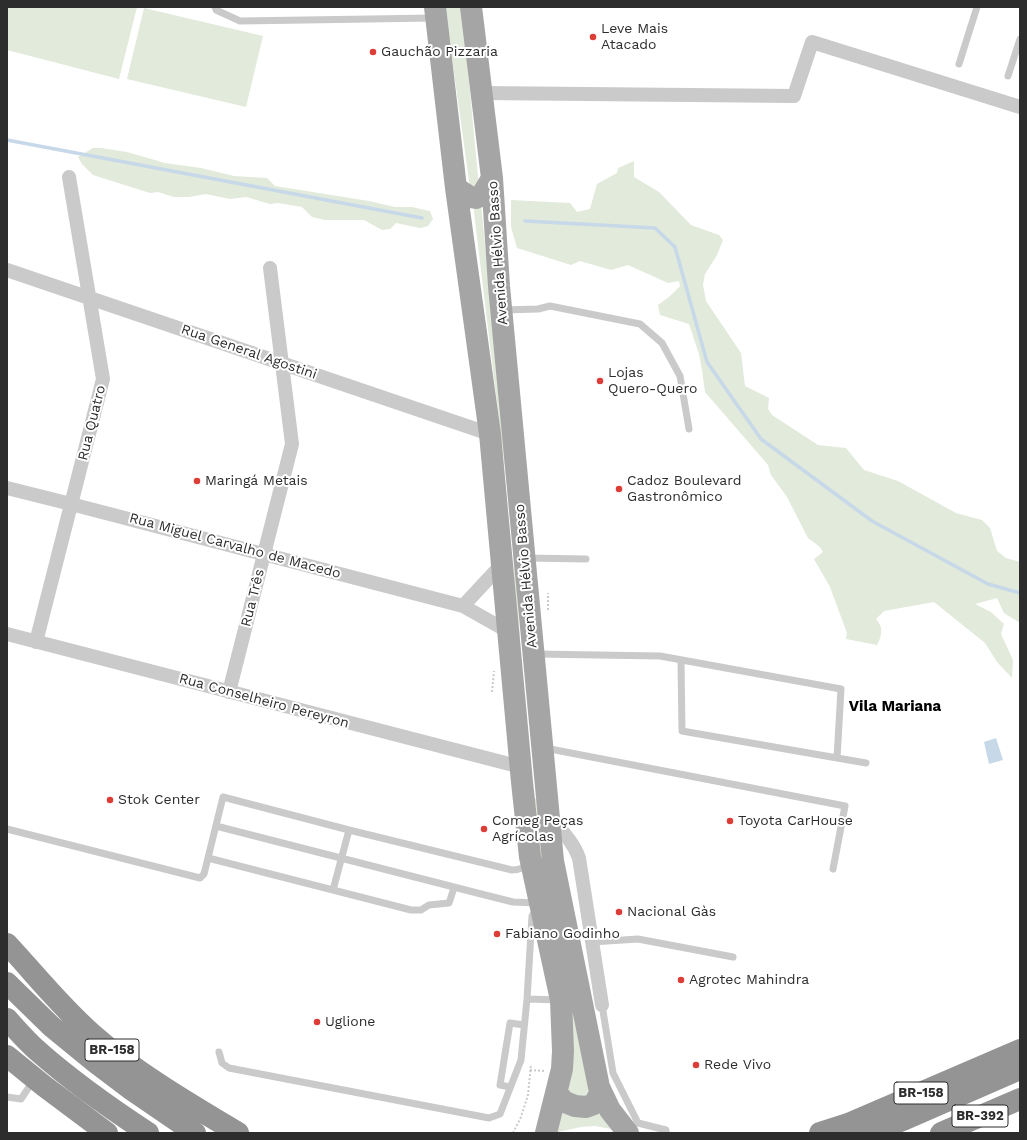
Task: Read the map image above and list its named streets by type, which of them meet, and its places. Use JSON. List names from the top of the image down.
{
  "streets": {
    "highway": ["BR-158", "BR-392"],
    "main road": ["Avenida Hélvio Basso"],
    "street": [
      "Rua General Agostini",
      "Rua Quatro",
      "Rua Miguel Carvalho de Macedo",
      "Rua Três",
      "Rua Conselheiro Pereyron"
    ]
  },
  "crossings": [
    ["Avenida Hélvio Basso", "Rua General Agostini"],
    ["Avenida Hélvio Basso", "Rua Miguel Carvalho de Macedo"],
    ["Avenida Hélvio Basso", "Rua Conselheiro Pereyron"],
    ["Rua General Agostini", "Rua Quatro"],
    ["Rua General Agostini", "Rua Três"],
    ["Rua Quatro", "Rua Miguel Carvalho de Macedo"],
    ["Rua Quatro", "Rua Conselheiro Pereyron"],
    ["Rua Miguel Carvalho de Macedo", "Rua Três"],
    ["Rua Três", "Rua Conselheiro Pereyron"]
  ],
  "districts": ["Vila Mariana"],
  "places": [
    "Leve Mais Atacado",
    "Gauchão Pizzaria",
    "Lojas Quero-Quero",
    "Maringá Metais",
    "Cadoz Boulevard Gastronômico",
    "Stok Center",
    "Toyota CarHouse",
    "Comeg Peças Agrícolas",
    "Nacional Gàs",
    "Fabiano Godinho",
    "Agrotec Mahindra",
    "Uglione",
    "Rede Vivo"
  ]
}
